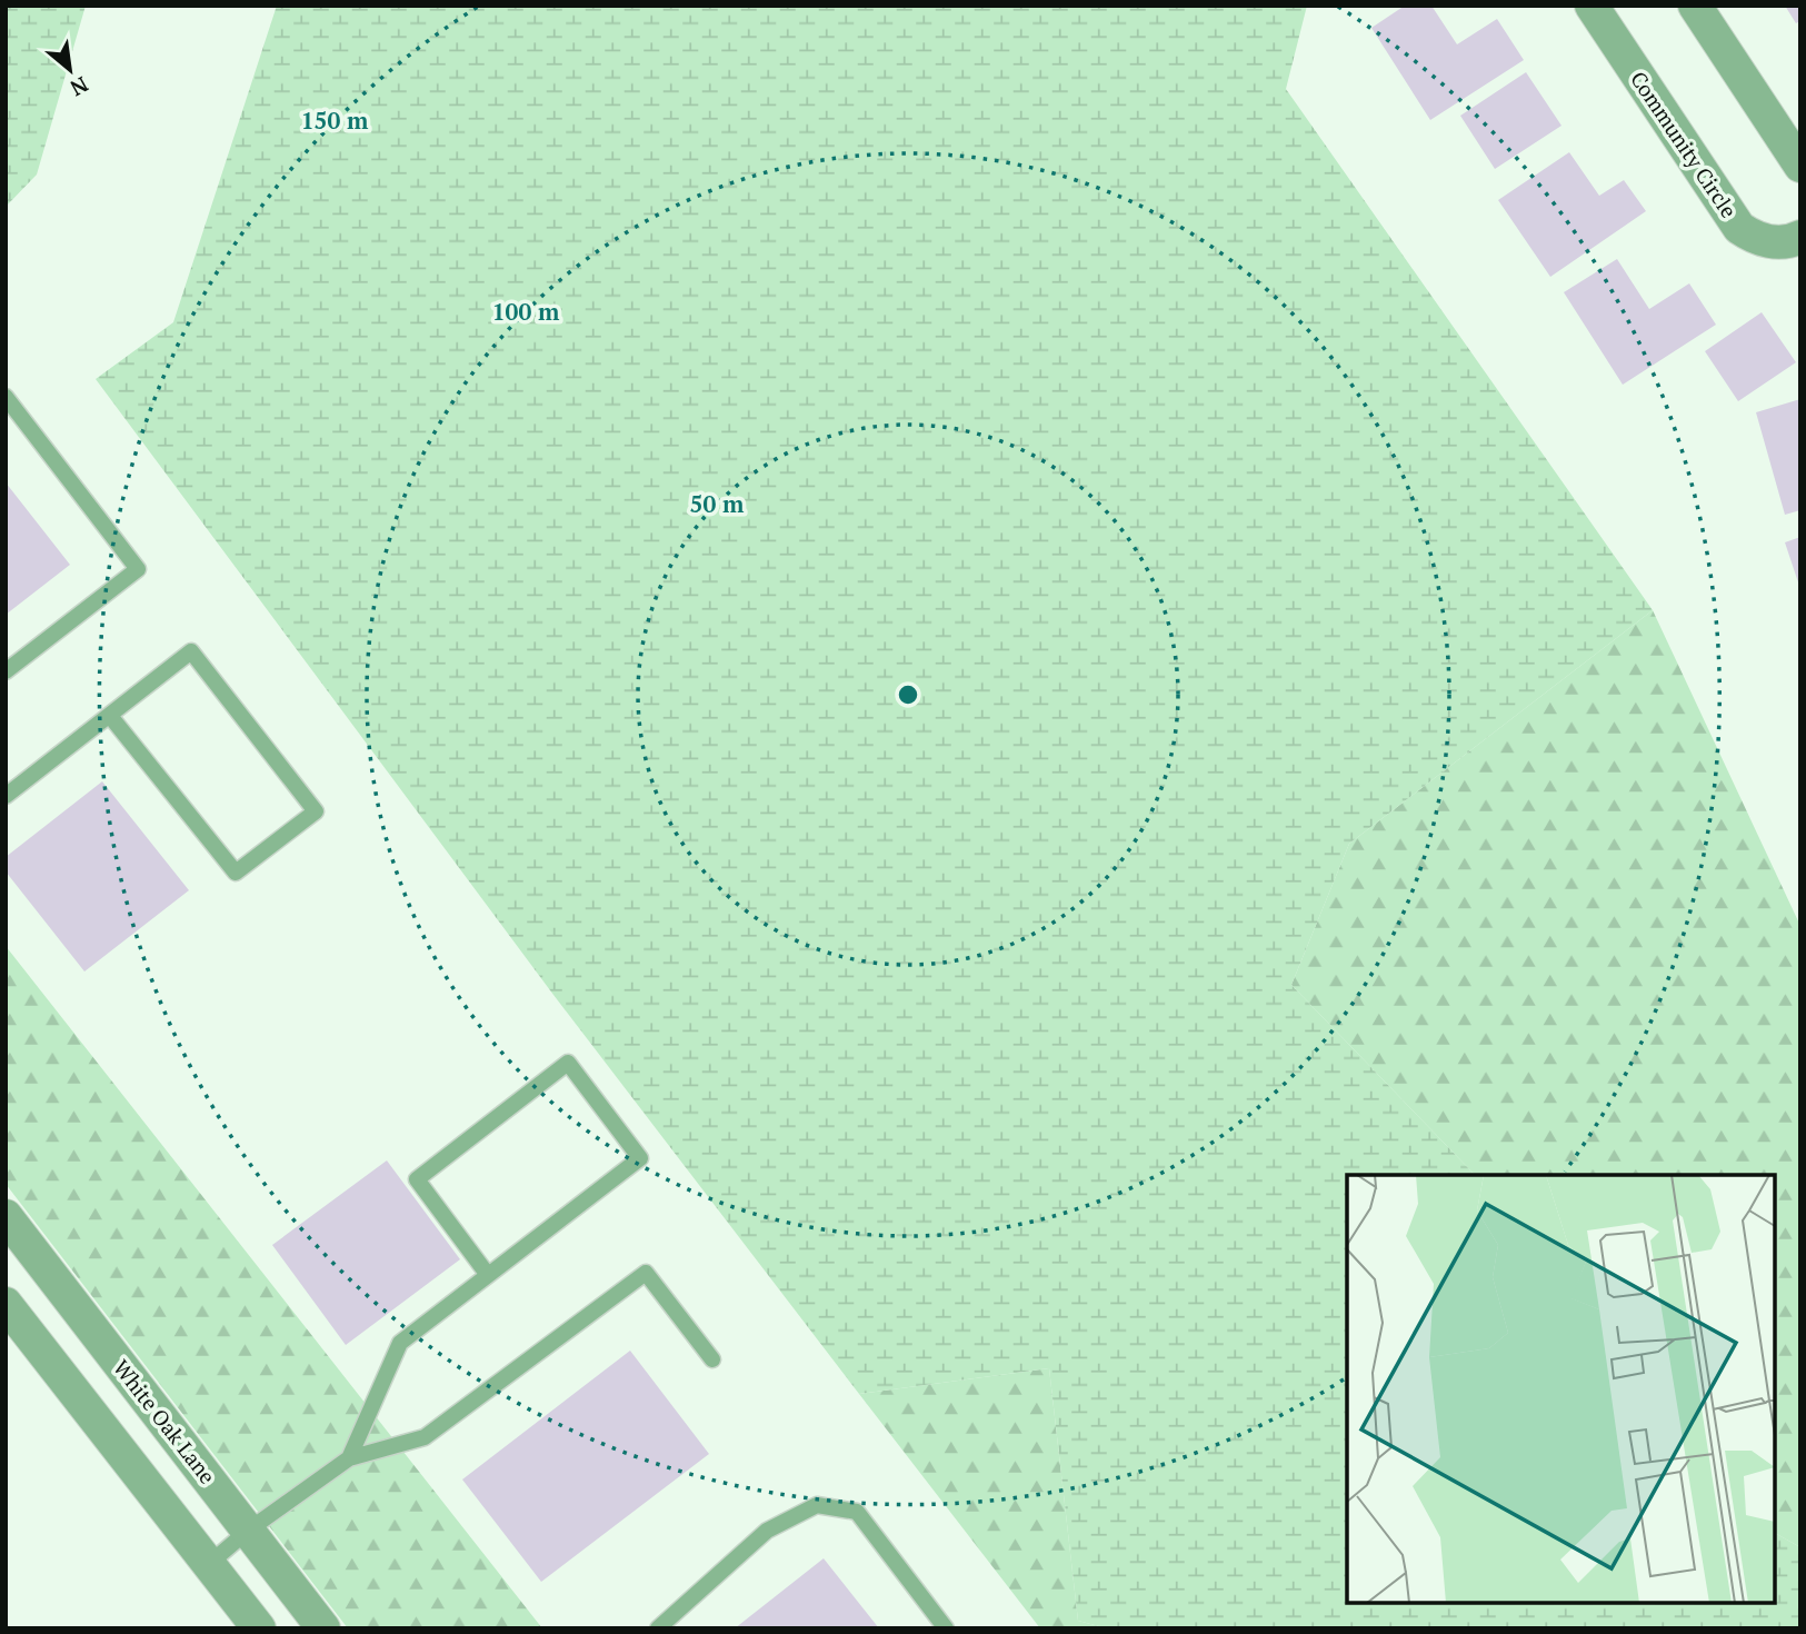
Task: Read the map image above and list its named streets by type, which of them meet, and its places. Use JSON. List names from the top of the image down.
{
  "streets": {
    "street": ["Community Circle", "White Oak Lane"]
  },
  "north": "bottom right",
  "rings": ["150 m", "100 m", "50 m"]
}
